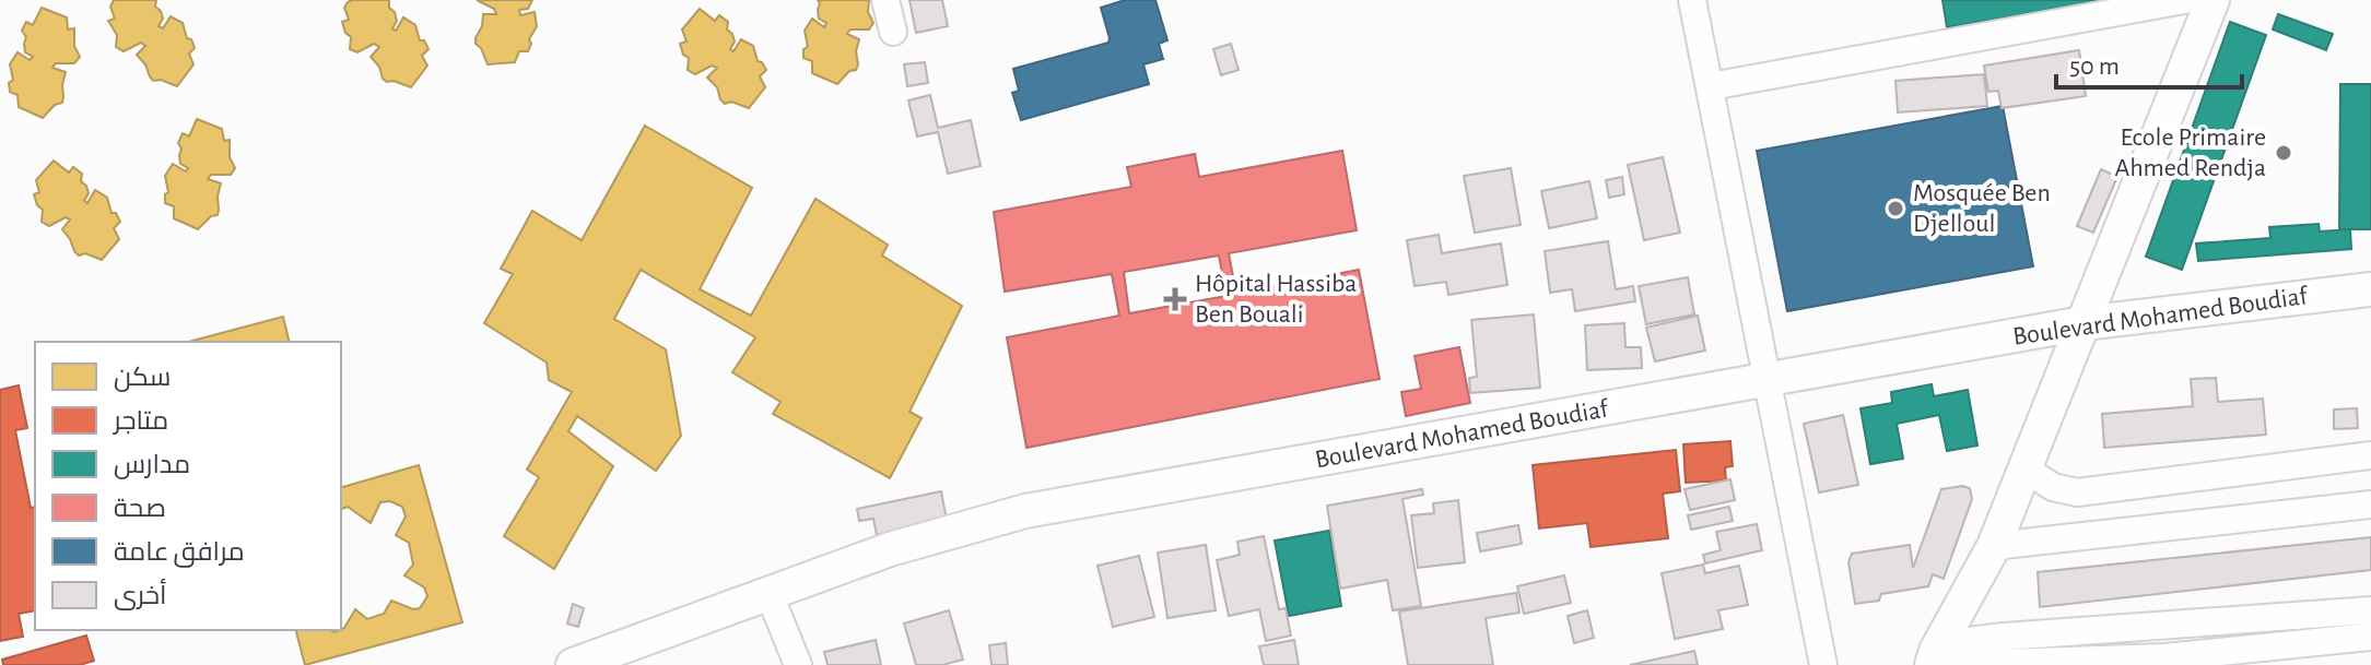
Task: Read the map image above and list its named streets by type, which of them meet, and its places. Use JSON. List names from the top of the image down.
{
  "streets": {
    "main road": ["Boulevard Mohamed Boudiaf"]
  },
  "places": {
    "other": ["Ecole Primaire Ahmed Rendja", "Mosquée Ben Djelloul"],
    "health": ["Hôpital Hassiba Ben Bouali"]
  },
  "legend": [
    "سكن",
    "متاجر",
    "مدارس",
    "صحة",
    "مرافق عامة",
    "أخرى"
  ],
  "scale_bar": "50 m"
}
